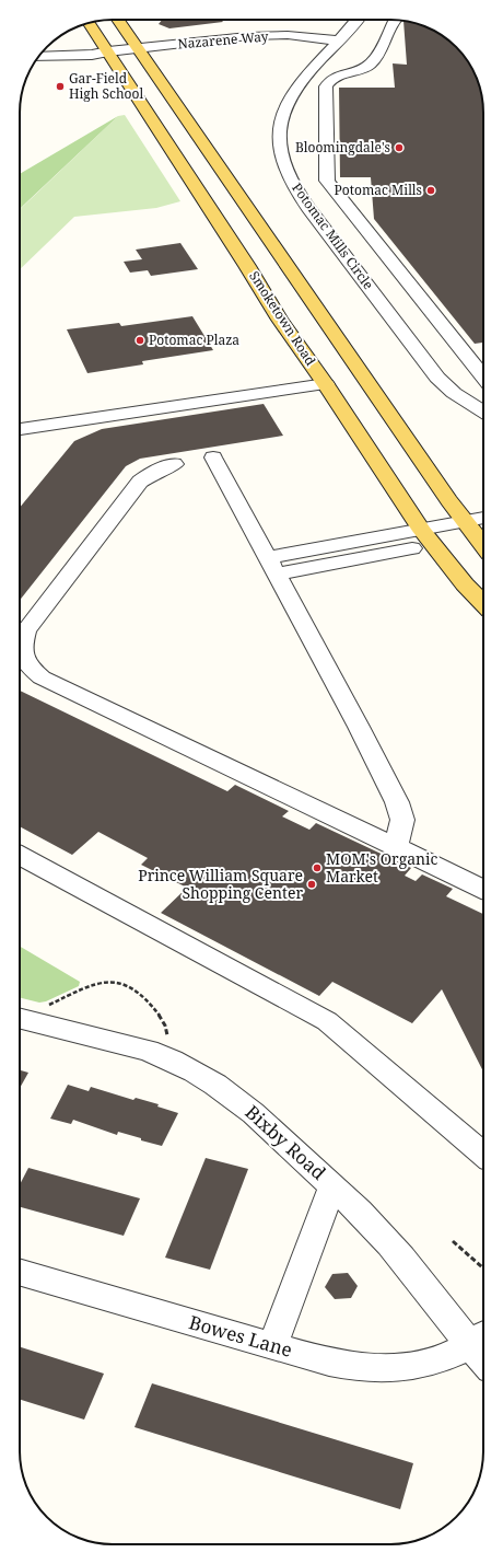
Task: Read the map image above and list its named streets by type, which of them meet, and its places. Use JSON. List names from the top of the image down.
{
  "streets": {
    "main road": ["Smoketown Road"],
    "street": [
      "Nazarene Way",
      "Potomac Mills Circle",
      "Bixby Road",
      "Bowes Lane"
    ]
  },
  "crossings": [
    ["Nazarene Way", "Potomac Mills Circle"],
    ["Nazarene Way", "Smoketown Road"],
    ["Bixby Road", "Bowes Lane"]
  ],
  "places": [
    "Gar-Field High School",
    "Bloomingdale's",
    "Potomac Mills",
    "Potomac Plaza",
    "MOM's Organic Market",
    "Prince William Square Shopping Center"
  ]
}
